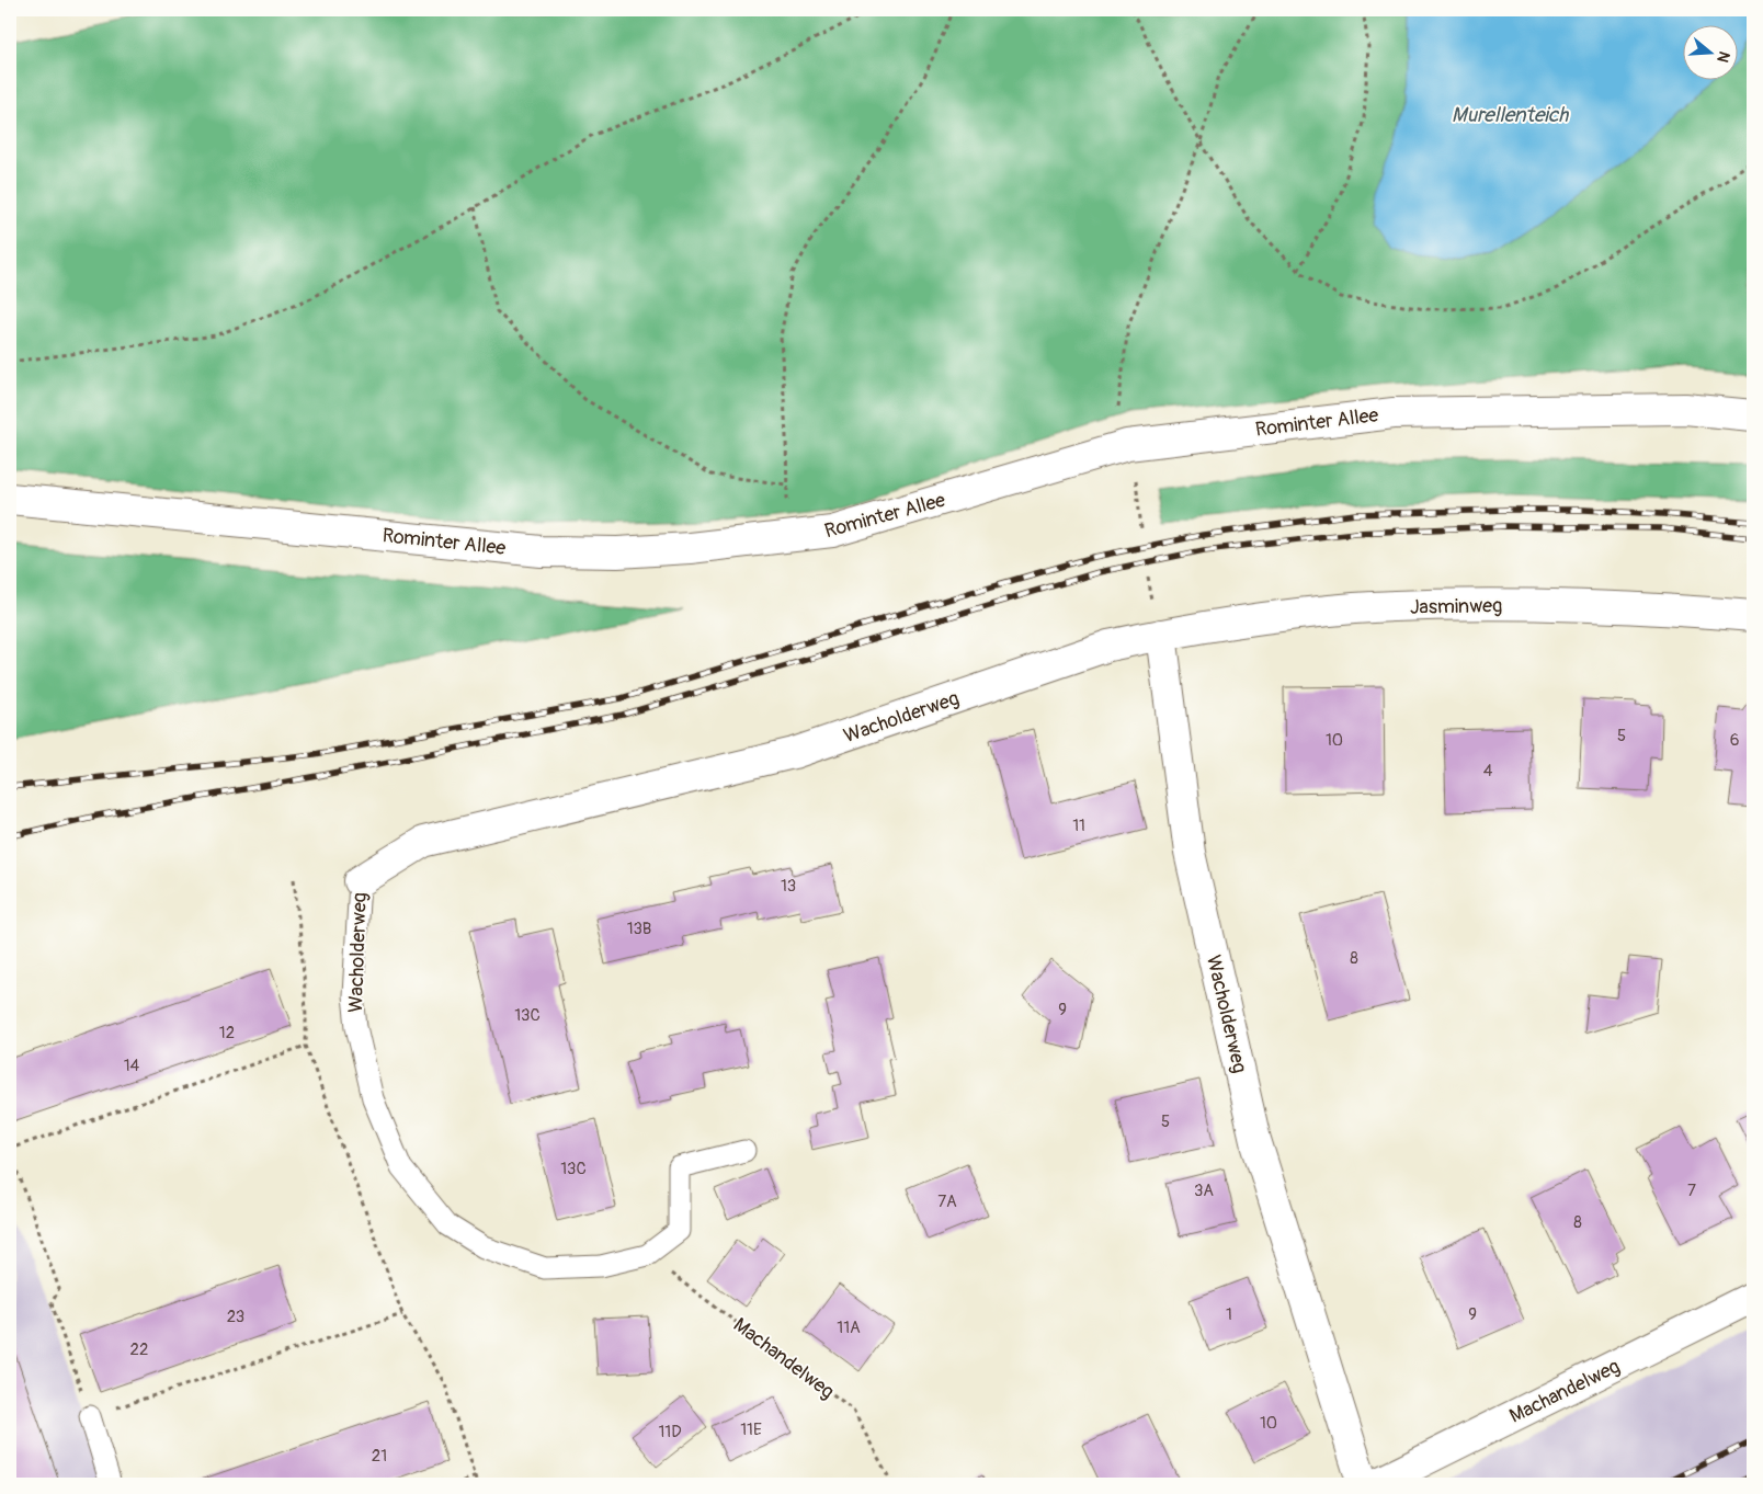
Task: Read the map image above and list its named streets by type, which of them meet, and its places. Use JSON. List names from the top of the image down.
{
  "streets": {
    "street": [
      "Rominter Allee",
      "Jasminweg",
      "Wacholderweg",
      "Machandelweg"
    ]
  },
  "crossings": [
    ["Jasminweg", "Wacholderweg"],
    ["Wacholderweg", "Machandelweg"]
  ],
  "water": ["Murellenteich"],
  "house_numbers": [
    "5",
    "10",
    "6",
    "4",
    "11",
    "13",
    "13B",
    "8",
    "9",
    "13C",
    "12",
    "14",
    "5",
    "13C",
    "3A",
    "7",
    "7A",
    "8",
    "1",
    "9",
    "23",
    "11A",
    "22",
    "10",
    "11E",
    "11D",
    "21"
  ],
  "north": "right"
}
